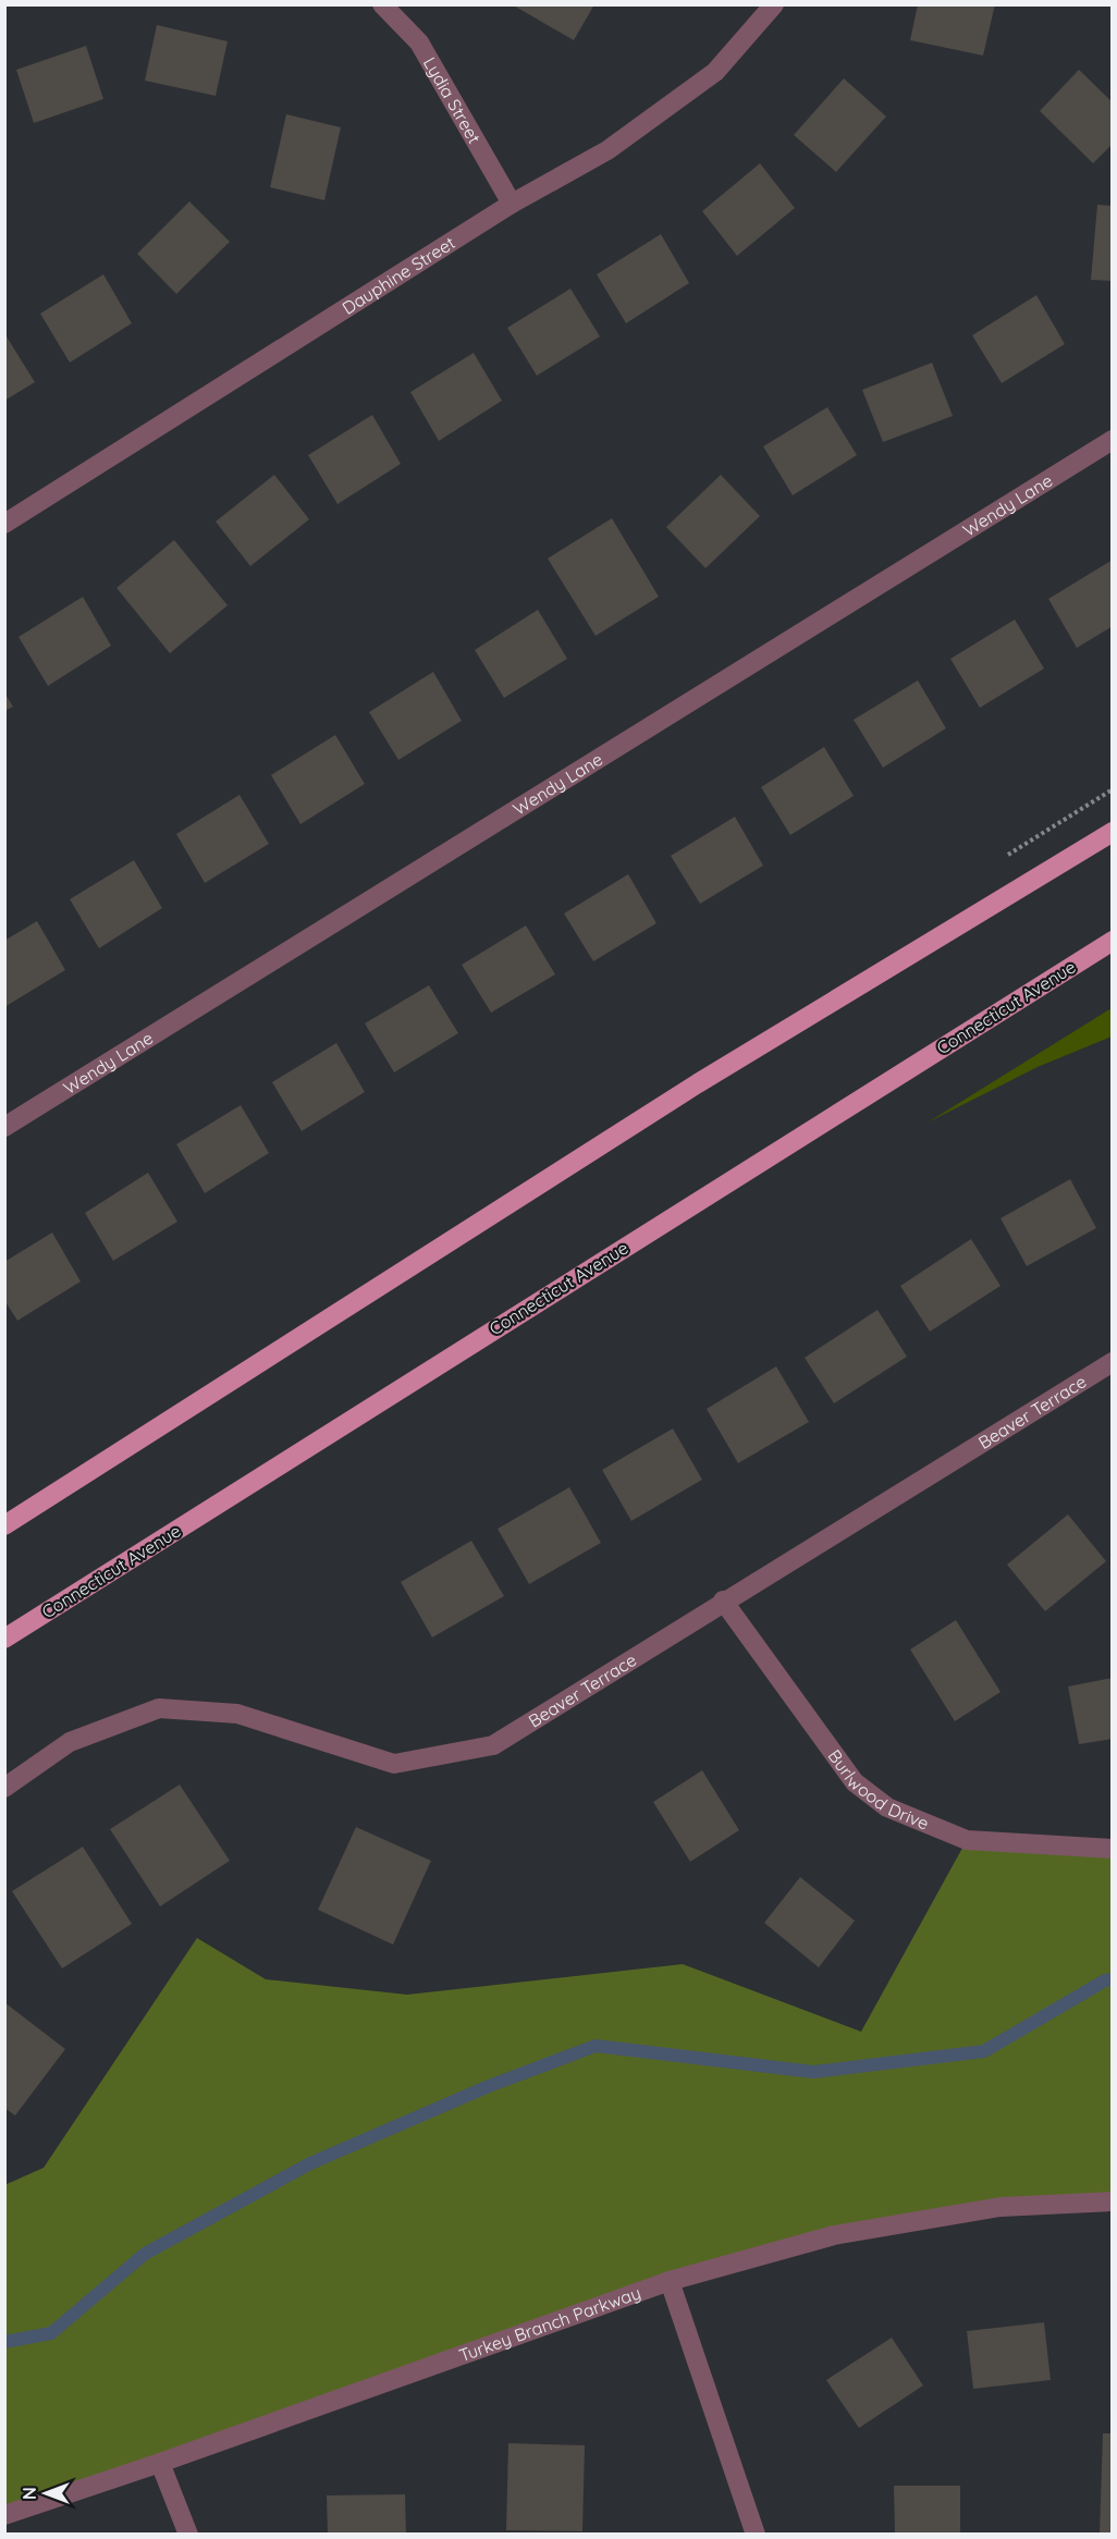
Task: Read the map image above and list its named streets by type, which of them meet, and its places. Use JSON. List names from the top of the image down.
{
  "streets": {
    "main road": ["Connecticut Avenue"],
    "street": [
      "Lydia Street",
      "Dauphine Street",
      "Wendy Lane",
      "Beaver Terrace",
      "Burlwood Drive",
      "Turkey Branch Parkway"
    ]
  },
  "crossings": [
    ["Lydia Street", "Dauphine Street"],
    ["Beaver Terrace", "Burlwood Drive"]
  ],
  "north": "left"
}
